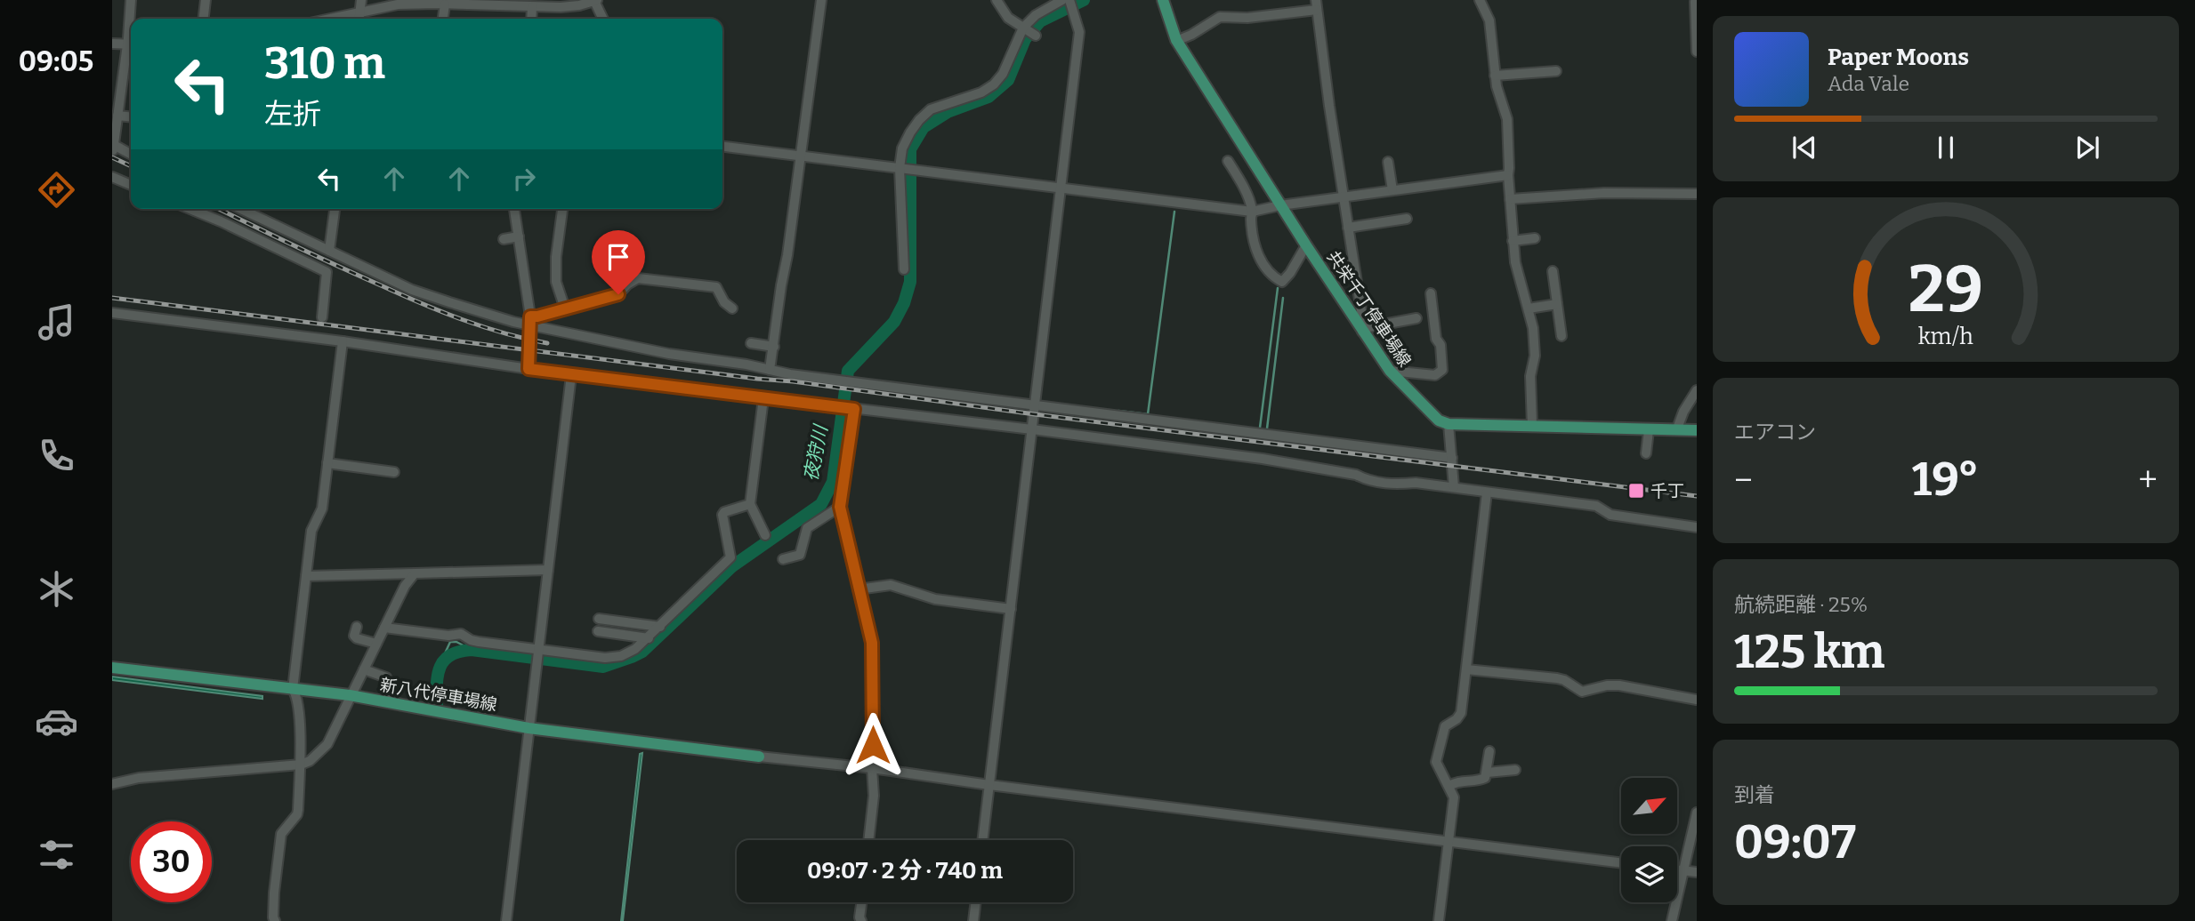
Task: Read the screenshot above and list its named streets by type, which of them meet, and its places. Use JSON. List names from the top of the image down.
{
  "streets": {
    "main road": ["共栄千丁停車場線", "新八代停車場線"]
  },
  "water": ["夜狩川"],
  "places": {
    "transit": ["千丁"]
  },
  "north": "top right",
  "page": {
    "tabs": "09:05",
    "turn": ["310 m", "左折"],
    "song": ["Paper Moons", "Ada Vale"],
    "tile": [
      "エアコン",
      ["航続距離 · 25%", "125 km"],
      ["到着", "09:07"]
    ],
    "heat": ["−", "19°", "+"],
    "limit": "30",
    "trip": "09:07 · 2 分 · 740 m",
    "gauge": ["29", "km/h"]
  }
}
